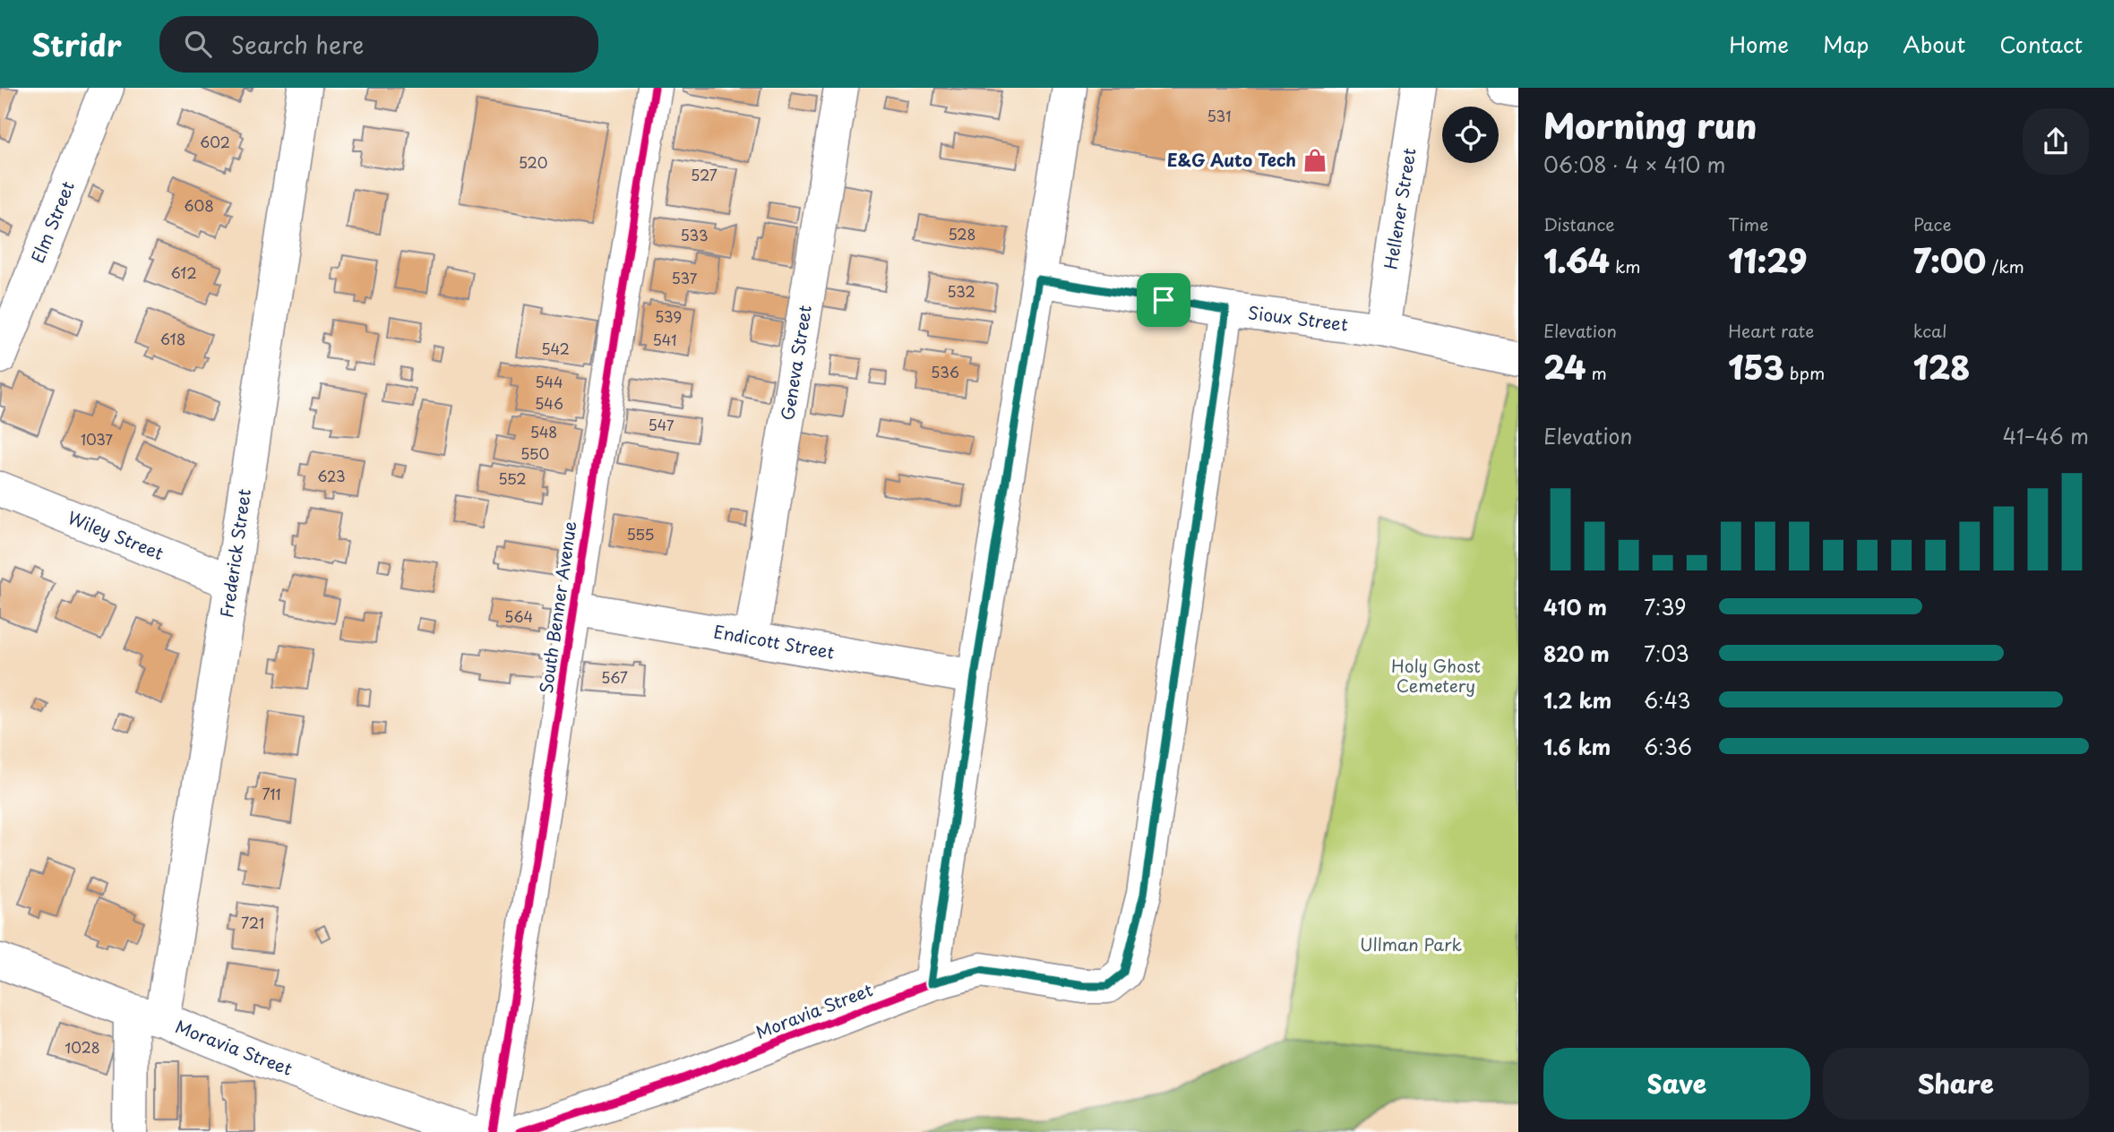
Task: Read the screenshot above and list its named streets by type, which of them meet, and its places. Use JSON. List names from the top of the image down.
{
  "streets": {
    "street": [
      "Hellener Street",
      "Elm Street",
      "Sioux Street",
      "Geneva Street",
      "Wiley Street",
      "Frederick Street",
      "South Benner Avenue",
      "Endicott Street",
      "Moravia Street"
    ]
  },
  "crossings": [
    ["Hellener Street", "Sioux Street"],
    ["Sioux Street", "Moravia Street"],
    ["Geneva Street", "Endicott Street"],
    ["Wiley Street", "Frederick Street"],
    ["Frederick Street", "Moravia Street"],
    ["South Benner Avenue", "Endicott Street"]
  ],
  "parks": ["Holy Ghost Cemetery", "Ullman Park"],
  "places": {
    "shop": ["E&G Auto Tech"]
  },
  "house_numbers": [
    "531",
    "602",
    "520",
    "527",
    "608",
    "528",
    "533",
    "612",
    "537",
    "532",
    "539",
    "618",
    "541",
    "542",
    "536",
    "544",
    "546",
    "547",
    "548",
    "1037",
    "550",
    "623",
    "552",
    "555",
    "564",
    "567",
    "711",
    "721",
    "1028"
  ],
  "page": {
    "header": "Stridr",
    "search": "Search here",
    "nav": [
      "Home",
      "Map",
      "About",
      "Contact"
    ],
    "heading": ["Morning run", "06:08 · 4 × 410 m"],
    "stats": [
      ["Distance", "1.64 km"],
      ["Time", "11:29"],
      ["Pace", "7:00 /km"],
      ["Elevation", "24 m"],
      ["Heart rate", "153 bpm"],
      ["kcal", "128"]
    ],
    "chart": ["Elevation", "41–46 m"],
    "list": [
      {
        "name": "410 m",
        "note": "7:39"
      },
      {
        "name": "820 m",
        "note": "7:03"
      },
      {
        "name": "1.2 km",
        "note": "6:43"
      },
      {
        "name": "1.6 km",
        "note": "6:36"
      }
    ],
    "buttons": ["Save", "Share"]
  }
}
